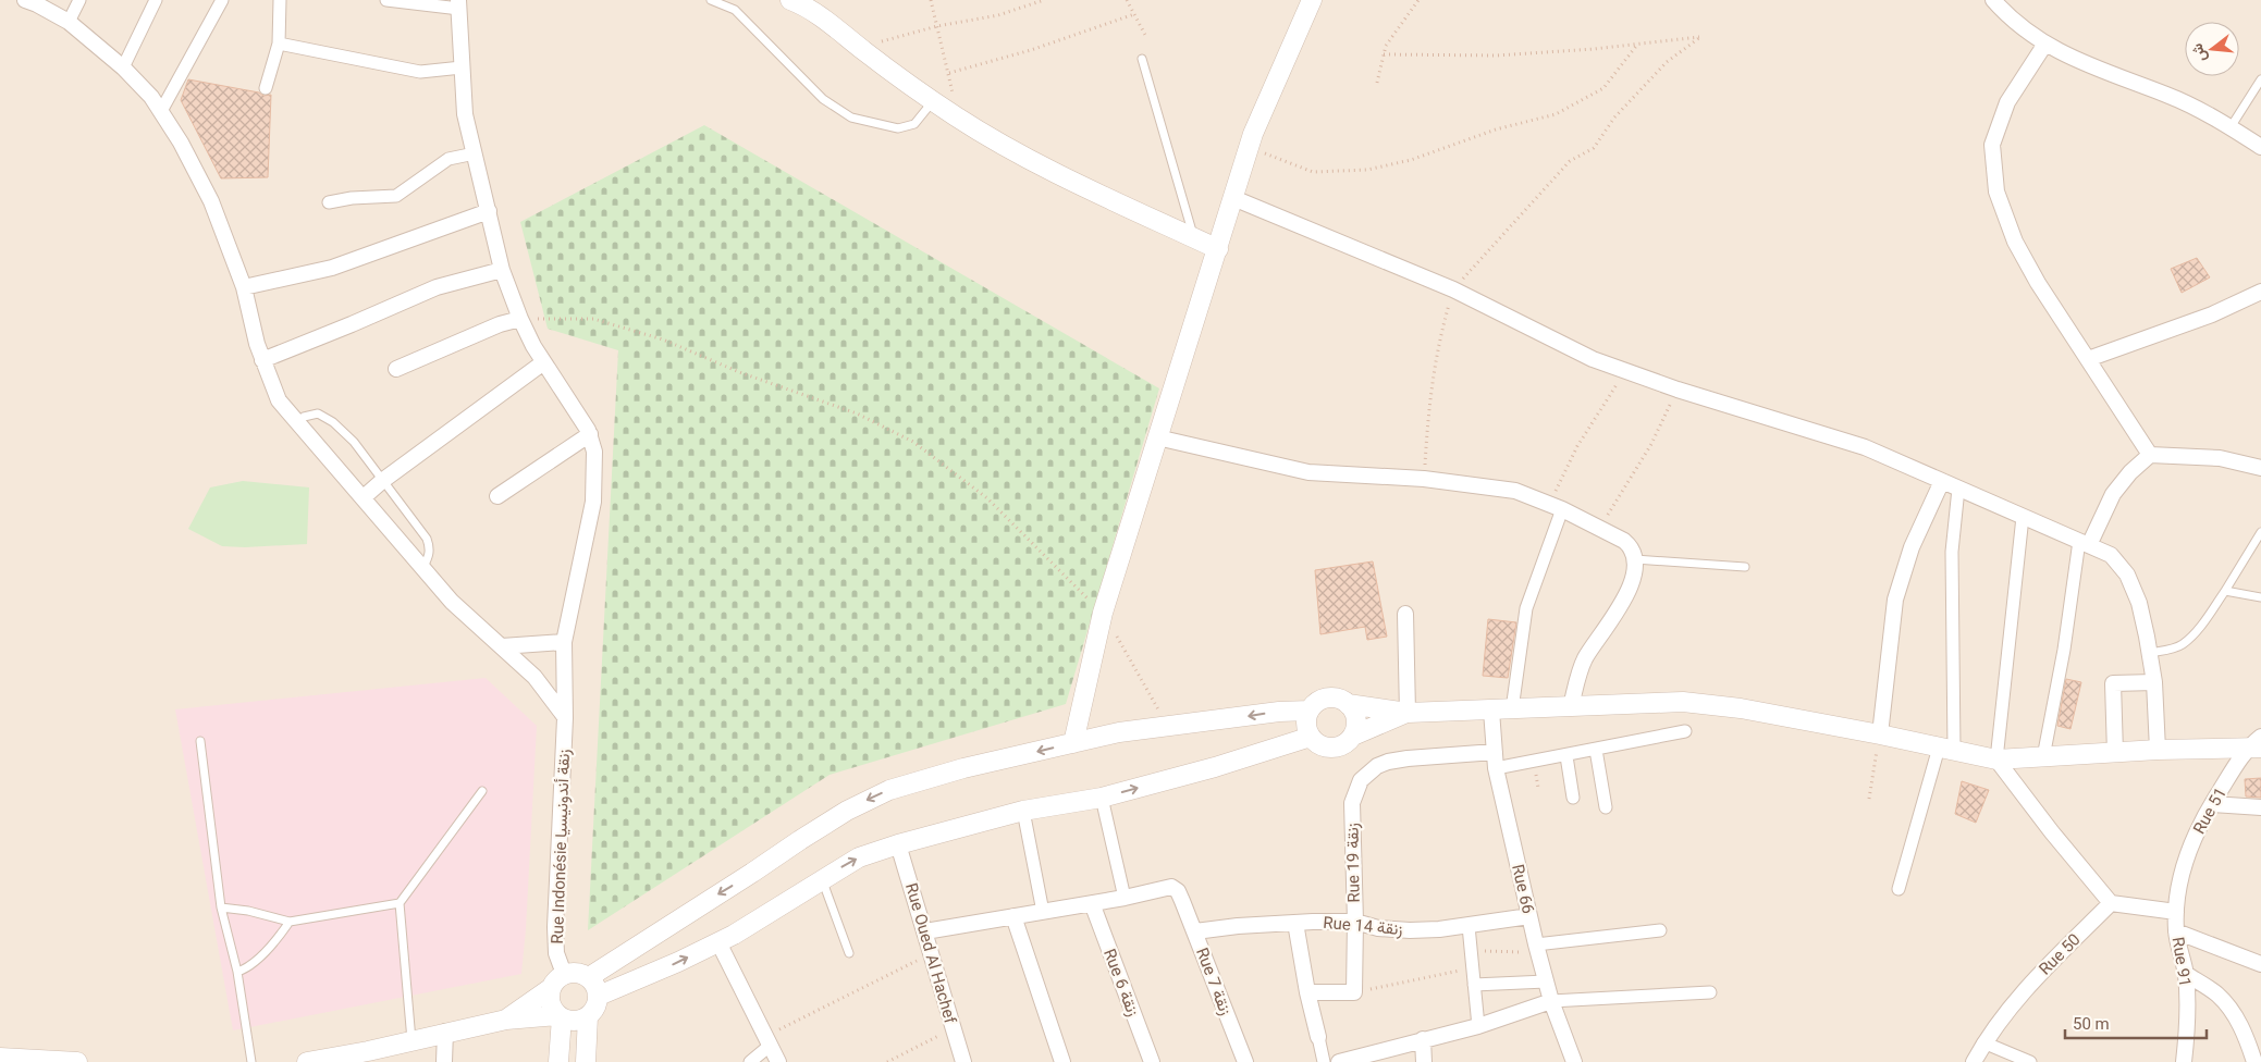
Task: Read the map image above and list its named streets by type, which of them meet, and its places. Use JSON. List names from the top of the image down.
{
  "streets": {
    "street": [
      "Rue 51",
      "Rue Indonésie زنقة أندونيسيا",
      "Rue 19 زنقة",
      "Rue 66",
      "Rue 14 زنقة",
      "Rue Oued Al Hachef",
      "Rue 50",
      "Rue 91",
      "Rue 7 زنقة",
      "Rue 6 زنقة"
    ]
  },
  "crossings": [
    ["Rue 51", "Rue 91"],
    ["Rue 19 زنقة", "Rue 66"],
    ["Rue 19 زنقة", "Rue 14 زنقة"],
    ["Rue 66", "Rue 14 زنقة"],
    ["Rue 14 زنقة", "Rue 7 زنقة"]
  ],
  "scale_bar": "50 m",
  "north": "left"
}
